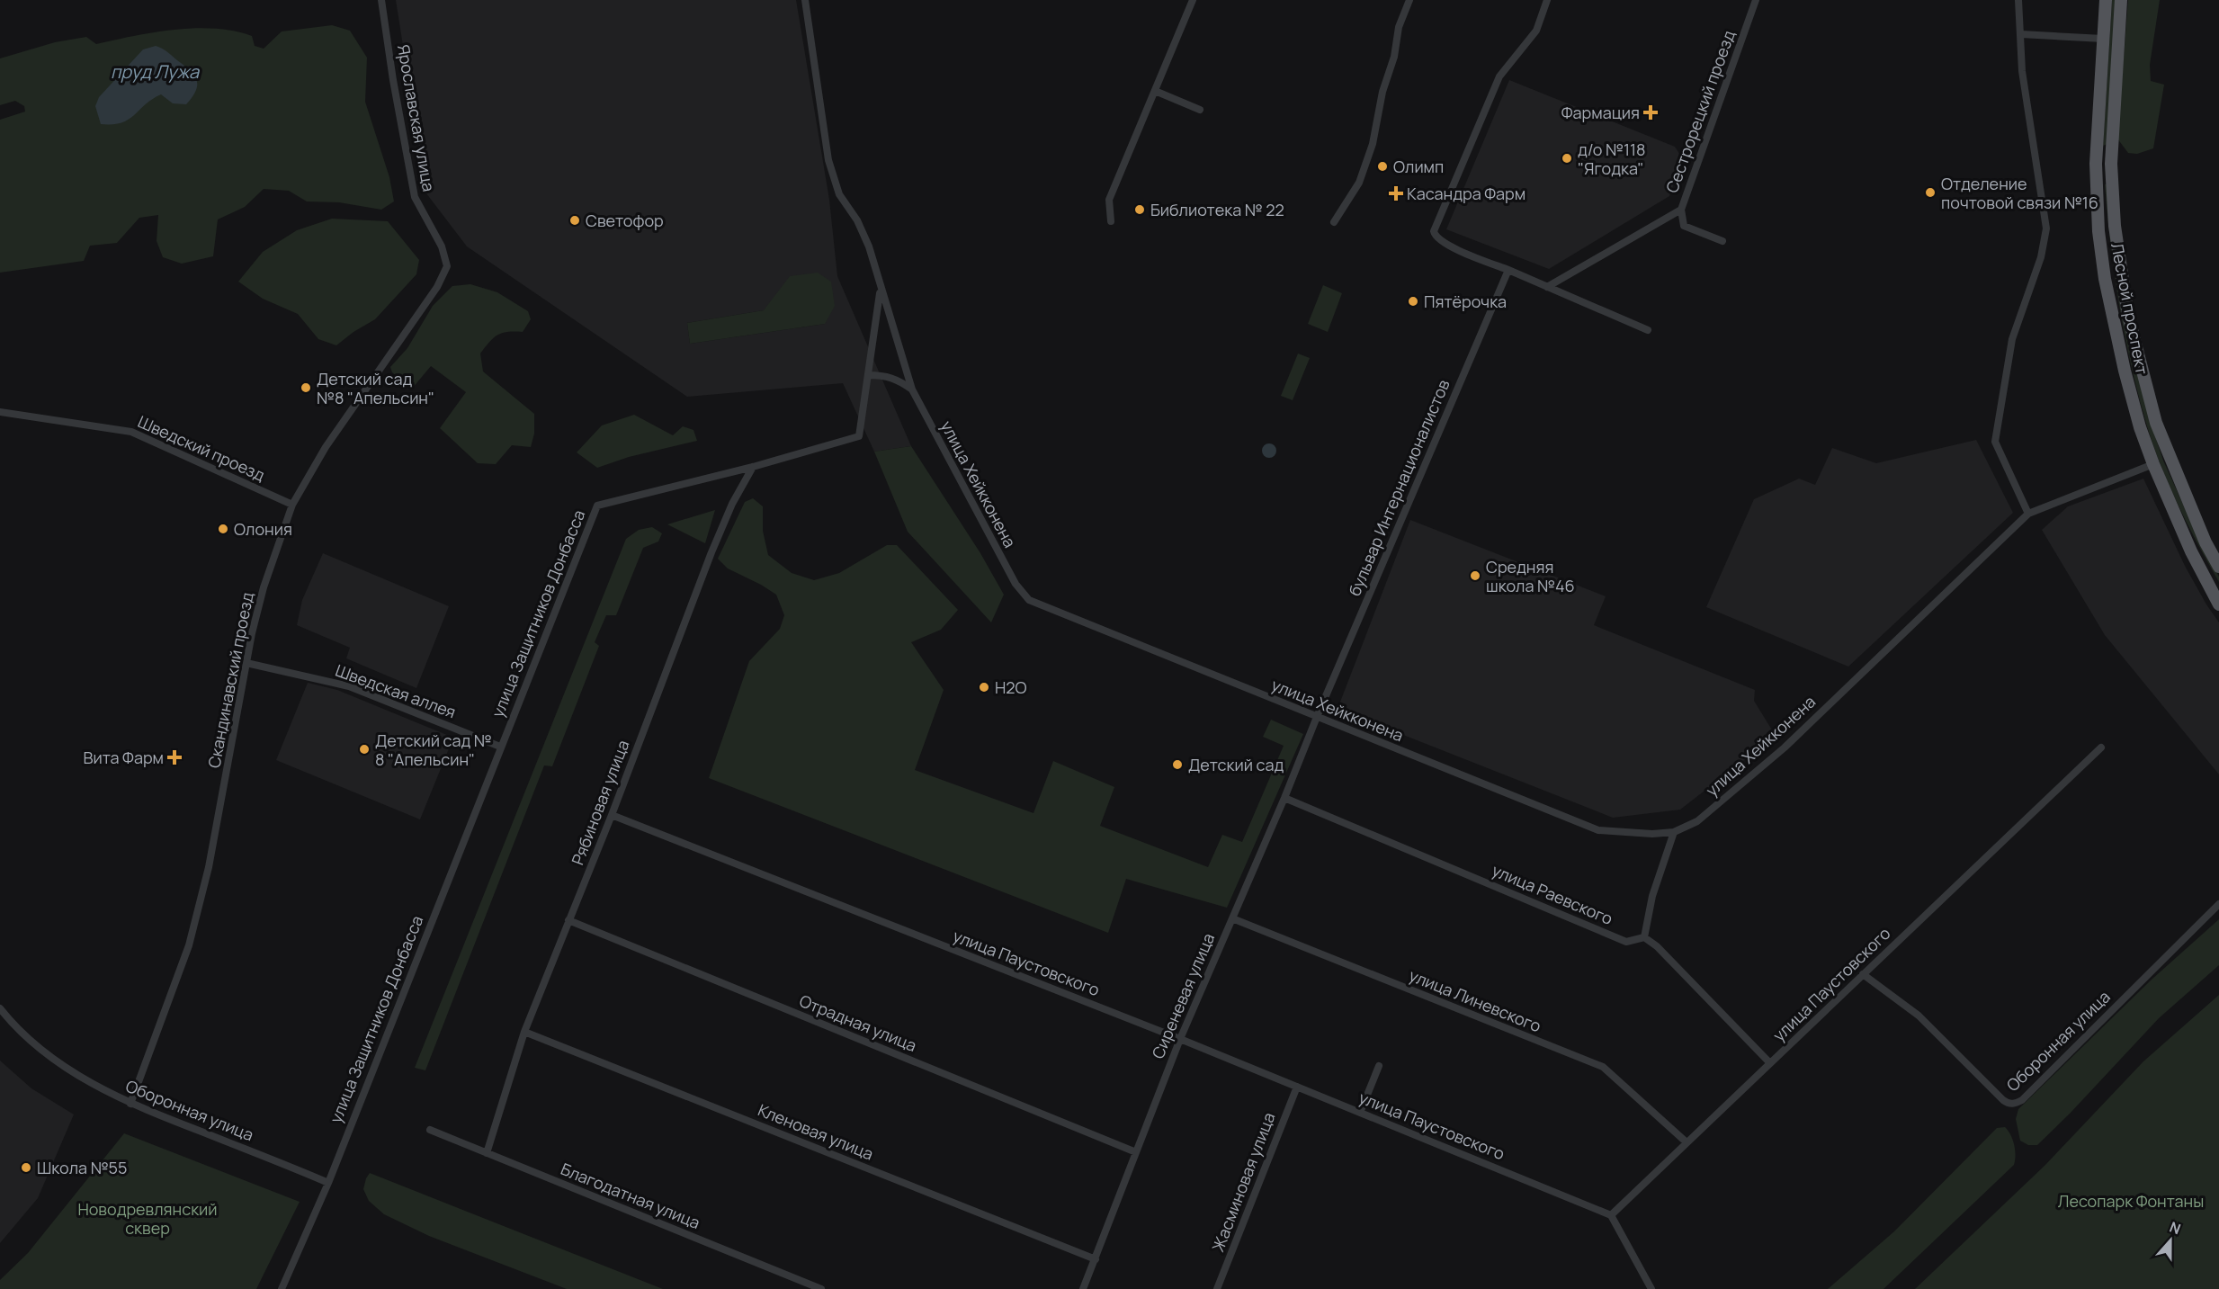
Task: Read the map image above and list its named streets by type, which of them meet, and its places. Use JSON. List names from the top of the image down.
{
  "streets": {
    "main road": ["Лесной проспект"],
    "street": [
      "Сестрорецкий проезд",
      "Ярославская улица",
      "Шведский проезд",
      "улица Хейкконена",
      "бульвар Интернационалистов",
      "улица Защитников Донбасса",
      "Скандинавский проезд",
      "Шведская аллея",
      "Рябиновая улица",
      "улица Раевского",
      "улица Паустовского",
      "Сиреневая улица",
      "улица Линевского",
      "Отрадная улица",
      "Оборонная улица",
      "Кленовая улица",
      "Жасминовая улица",
      "Благодатная улица"
    ]
  },
  "crossings": [
    ["Ярославская улица", "Скандинавский проезд"],
    ["Лесной проспект", "улица Хейкконена"],
    ["Шведский проезд", "Скандинавский проезд"],
    ["улица Хейкконена", "бульвар Интернационалистов"],
    ["улица Хейкконена", "улица Защитников Донбасса"],
    ["улица Хейкконена", "Сиреневая улица"],
    ["бульвар Интернационалистов", "Сиреневая улица"],
    ["улица Защитников Донбасса", "Шведская аллея"],
    ["улица Защитников Донбасса", "Рябиновая улица"],
    ["улица Защитников Донбасса", "Оборонная улица"],
    ["Скандинавский проезд", "Шведская аллея"],
    ["Скандинавский проезд", "Оборонная улица"],
    ["Рябиновая улица", "улица Паустовского"],
    ["Рябиновая улица", "Отрадная улица"],
    ["Рябиновая улица", "Кленовая улица"],
    ["Рябиновая улица", "Благодатная улица"],
    ["улица Раевского", "Сиреневая улица"],
    ["улица Паустовского", "Сиреневая улица"],
    ["улица Паустовского", "улица Линевского"],
    ["улица Паустовского", "Оборонная улица"],
    ["улица Паустовского", "Жасминовая улица"],
    ["Сиреневая улица", "улица Линевского"],
    ["Сиреневая улица", "Отрадная улица"],
    ["Сиреневая улица", "Кленовая улица"]
  ],
  "water": ["пруд Лужа"],
  "parks": ["Лесопарк Фонтаны", "Новодревлянский сквер"],
  "places": {
    "health": ["Фармация", "Касандра Фарм", "Вита Фарм"],
    "other": [
      "д/о №118 \"Ягодка\"",
      "Олимп",
      "Отделение почтовой связи №16",
      "Библиотека № 22",
      "Светофор",
      "Пятёрочка",
      "Детский сад №8 \"Апельсин\"",
      "Олония",
      "Средняя школа №46",
      "H2O",
      "Детский сад № 8 \"Апельсин\"",
      "Детский сад",
      "Школа №55"
    ]
  },
  "north": "top"
}
